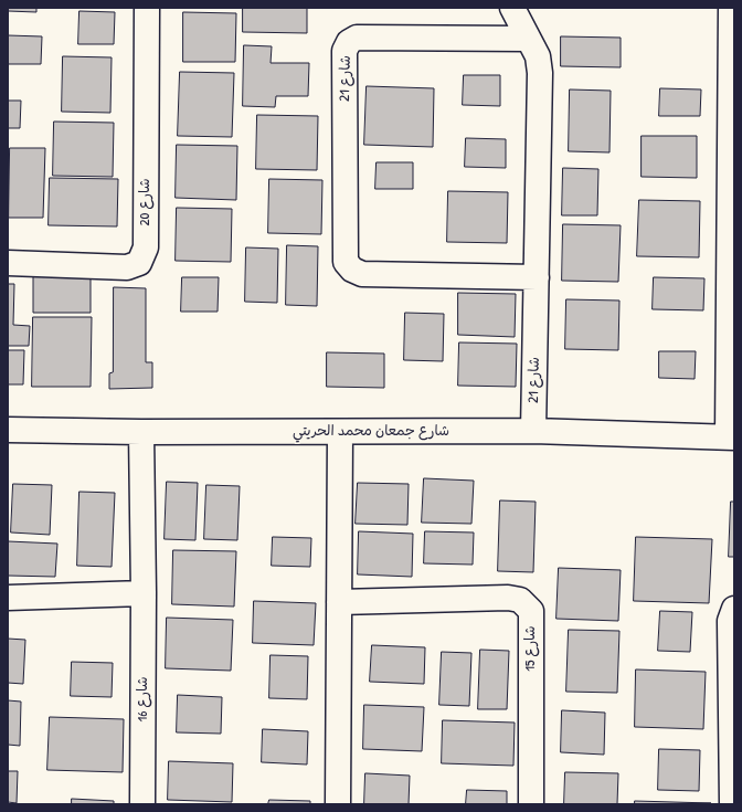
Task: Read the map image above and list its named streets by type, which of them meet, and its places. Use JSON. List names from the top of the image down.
{
  "streets": {
    "street": [
      "شارع 21",
      "شارع 20",
      "شارع جمعان محمد الحريتي",
      "شارع 15",
      "شارع 16"
    ]
  },
  "crossings": [
    ["شارع 21", "شارع جمعان محمد الحريتي"],
    ["شارع جمعان محمد الحريتي", "شارع 16"]
  ]
}
